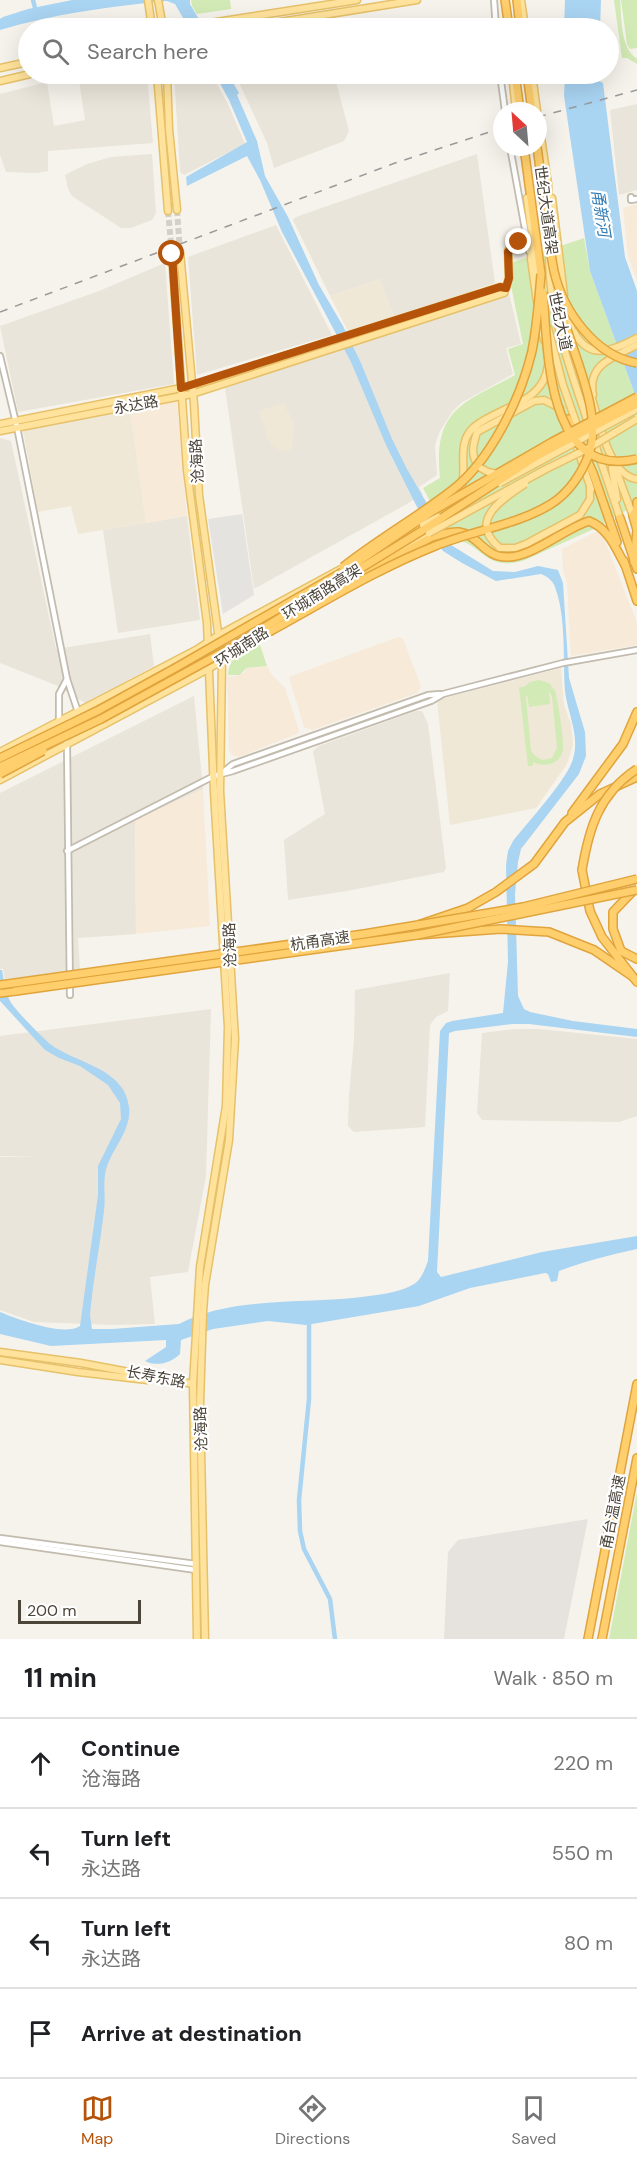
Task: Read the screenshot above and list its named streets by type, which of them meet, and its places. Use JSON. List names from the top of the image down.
{
  "streets": {
    "highway": [
      "世纪大道高架",
      "环城南路高架",
      "杭甬高速",
      "甬台温高速"
    ],
    "main road": [
      "世纪大道",
      "永达路",
      "沧海路",
      "环城南路",
      "长寿东路"
    ]
  },
  "crossings": [
    ["世纪大道", "永达路"],
    ["永达路", "沧海路"],
    ["沧海路", "环城南路"],
    ["沧海路", "长寿东路"],
    ["环城南路高架", "环城南路"]
  ],
  "water": ["甬新河"],
  "scale_bar": "200 m",
  "north": "top left",
  "page": {
    "search": "Search here",
    "scale": "200 m",
    "heading": ["11 min", "Walk · 850 m"],
    "list": [
      ["Continue", "沧海路", "220 m"],
      ["Turn left", "永达路", "550 m"],
      ["Turn left", "永达路", "80 m"],
      "Arrive at destination"
    ],
    "nav": ["Map", "Directions", "Saved"]
  }
}
